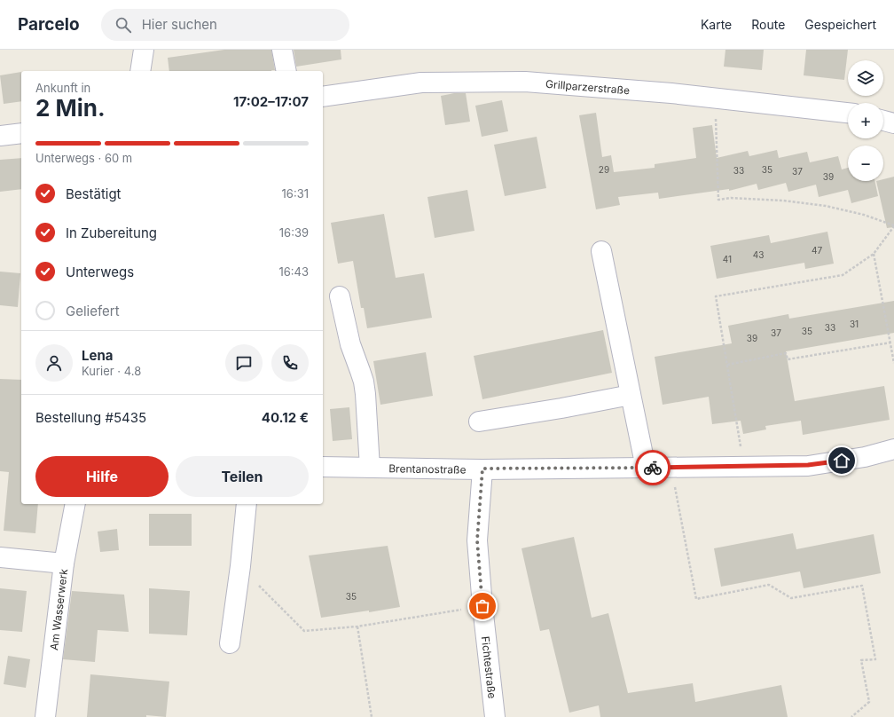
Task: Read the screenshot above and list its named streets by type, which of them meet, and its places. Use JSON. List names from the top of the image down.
{
  "streets": {
    "street": [
      "Grillparzerstraße",
      "Brentanostraße",
      "Am Wasserwerk",
      "Fichtestraße"
    ]
  },
  "crossings": [
    ["Brentanostraße", "Fichtestraße"]
  ],
  "house_numbers": [
    "29",
    "35",
    "33",
    "37",
    "39",
    "47",
    "43",
    "41",
    "31",
    "33",
    "35",
    "37",
    "39",
    "35"
  ],
  "page": {
    "header": "Parcelo",
    "search": "Hier suchen",
    "nav": ["Karte", "Route", "Gespeichert"],
    "map_buttons": ["+", "−"],
    "heading": ["2 Min.", "Ankunft in", "17:02–17:07"],
    "panel": [
      "Lena",
      "Kurier · 4.8",
      "Bestellung #5435",
      "40.12 €"
    ],
    "bar": "Unterwegs · 60 m",
    "list": [
      ["Bestätigt", "16:31"],
      ["In Zubereitung", "16:39"],
      ["Unterwegs", "16:43"],
      "Geliefert"
    ],
    "buttons": ["Hilfe", "Teilen"]
  }
}
